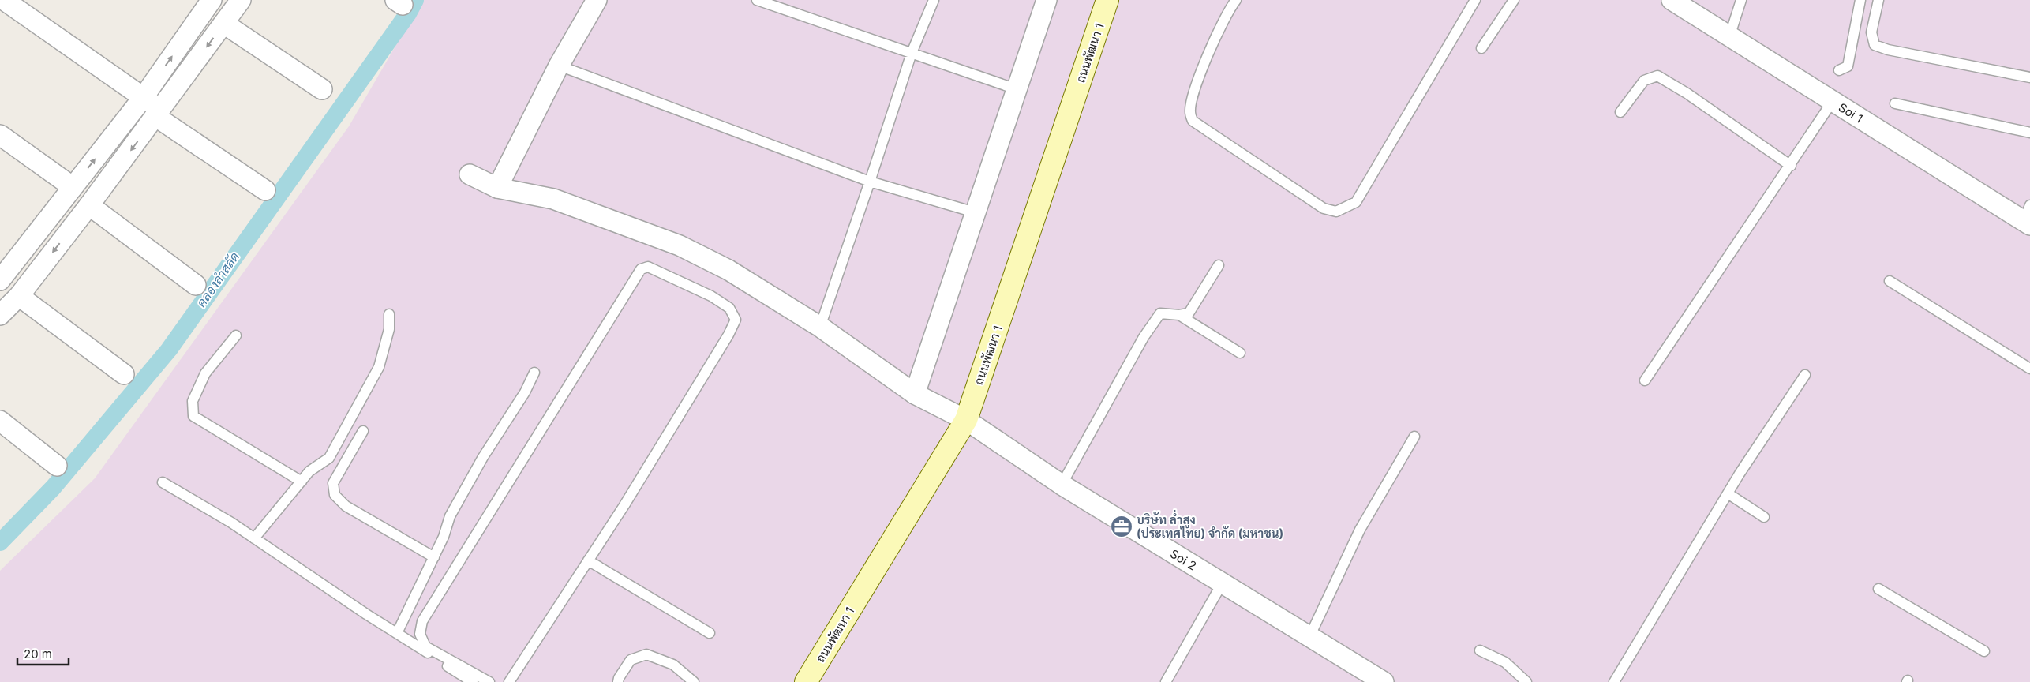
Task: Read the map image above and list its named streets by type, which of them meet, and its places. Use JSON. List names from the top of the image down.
{
  "streets": {
    "main road": ["ถนนพัฒนา 1"],
    "street": ["Soi 1", "Soi 2"]
  },
  "crossings": [
    ["ถนนพัฒนา 1", "Soi 2"]
  ],
  "water": ["คลองลำสลัด"],
  "places": {
    "office": ["บริษัท ล่ำสูง (ประเทศไทย) จำกัด (มหาชน)"]
  },
  "scale_bar": "20 m"
}
